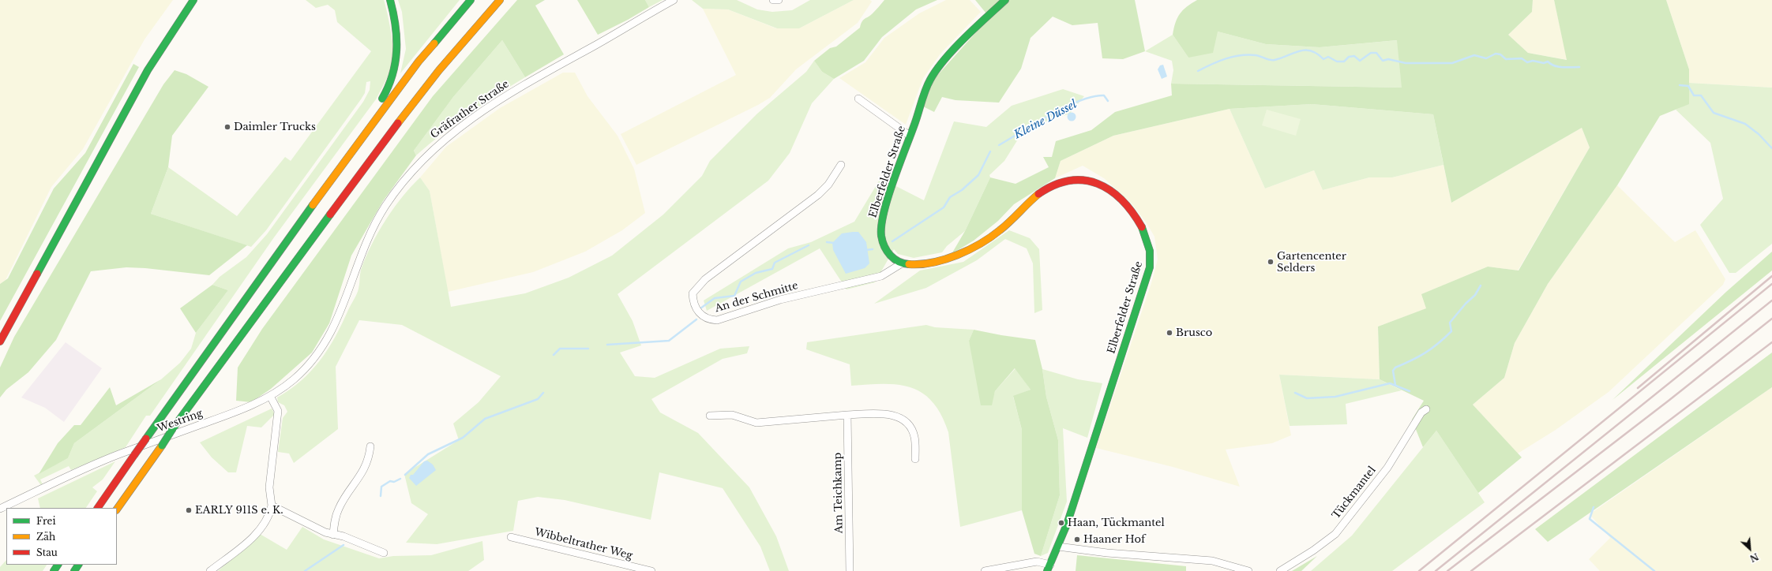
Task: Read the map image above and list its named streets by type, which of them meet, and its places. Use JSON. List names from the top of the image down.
{
  "streets": {
    "main road": ["Elberfelder Straße"],
    "street": [
      "Gräfrather Straße",
      "An der Schmitte",
      "Westring",
      "Am Teichkamp",
      "Tückmantel",
      "Wibbeltrather Weg"
    ]
  },
  "crossings": [
    ["Gräfrather Straße", "Westring"],
    ["Elberfelder Straße", "An der Schmitte"]
  ],
  "water": ["Kleine Düssel"],
  "places": [
    "Daimler Trucks",
    "Gartencenter Selders",
    "Brusco",
    "EARLY 911S e. K.",
    "Haan, Tückmantel",
    "Haaner Hof"
  ],
  "legend": ["Frei", "Zäh", "Stau"],
  "north": "bottom right"
}
